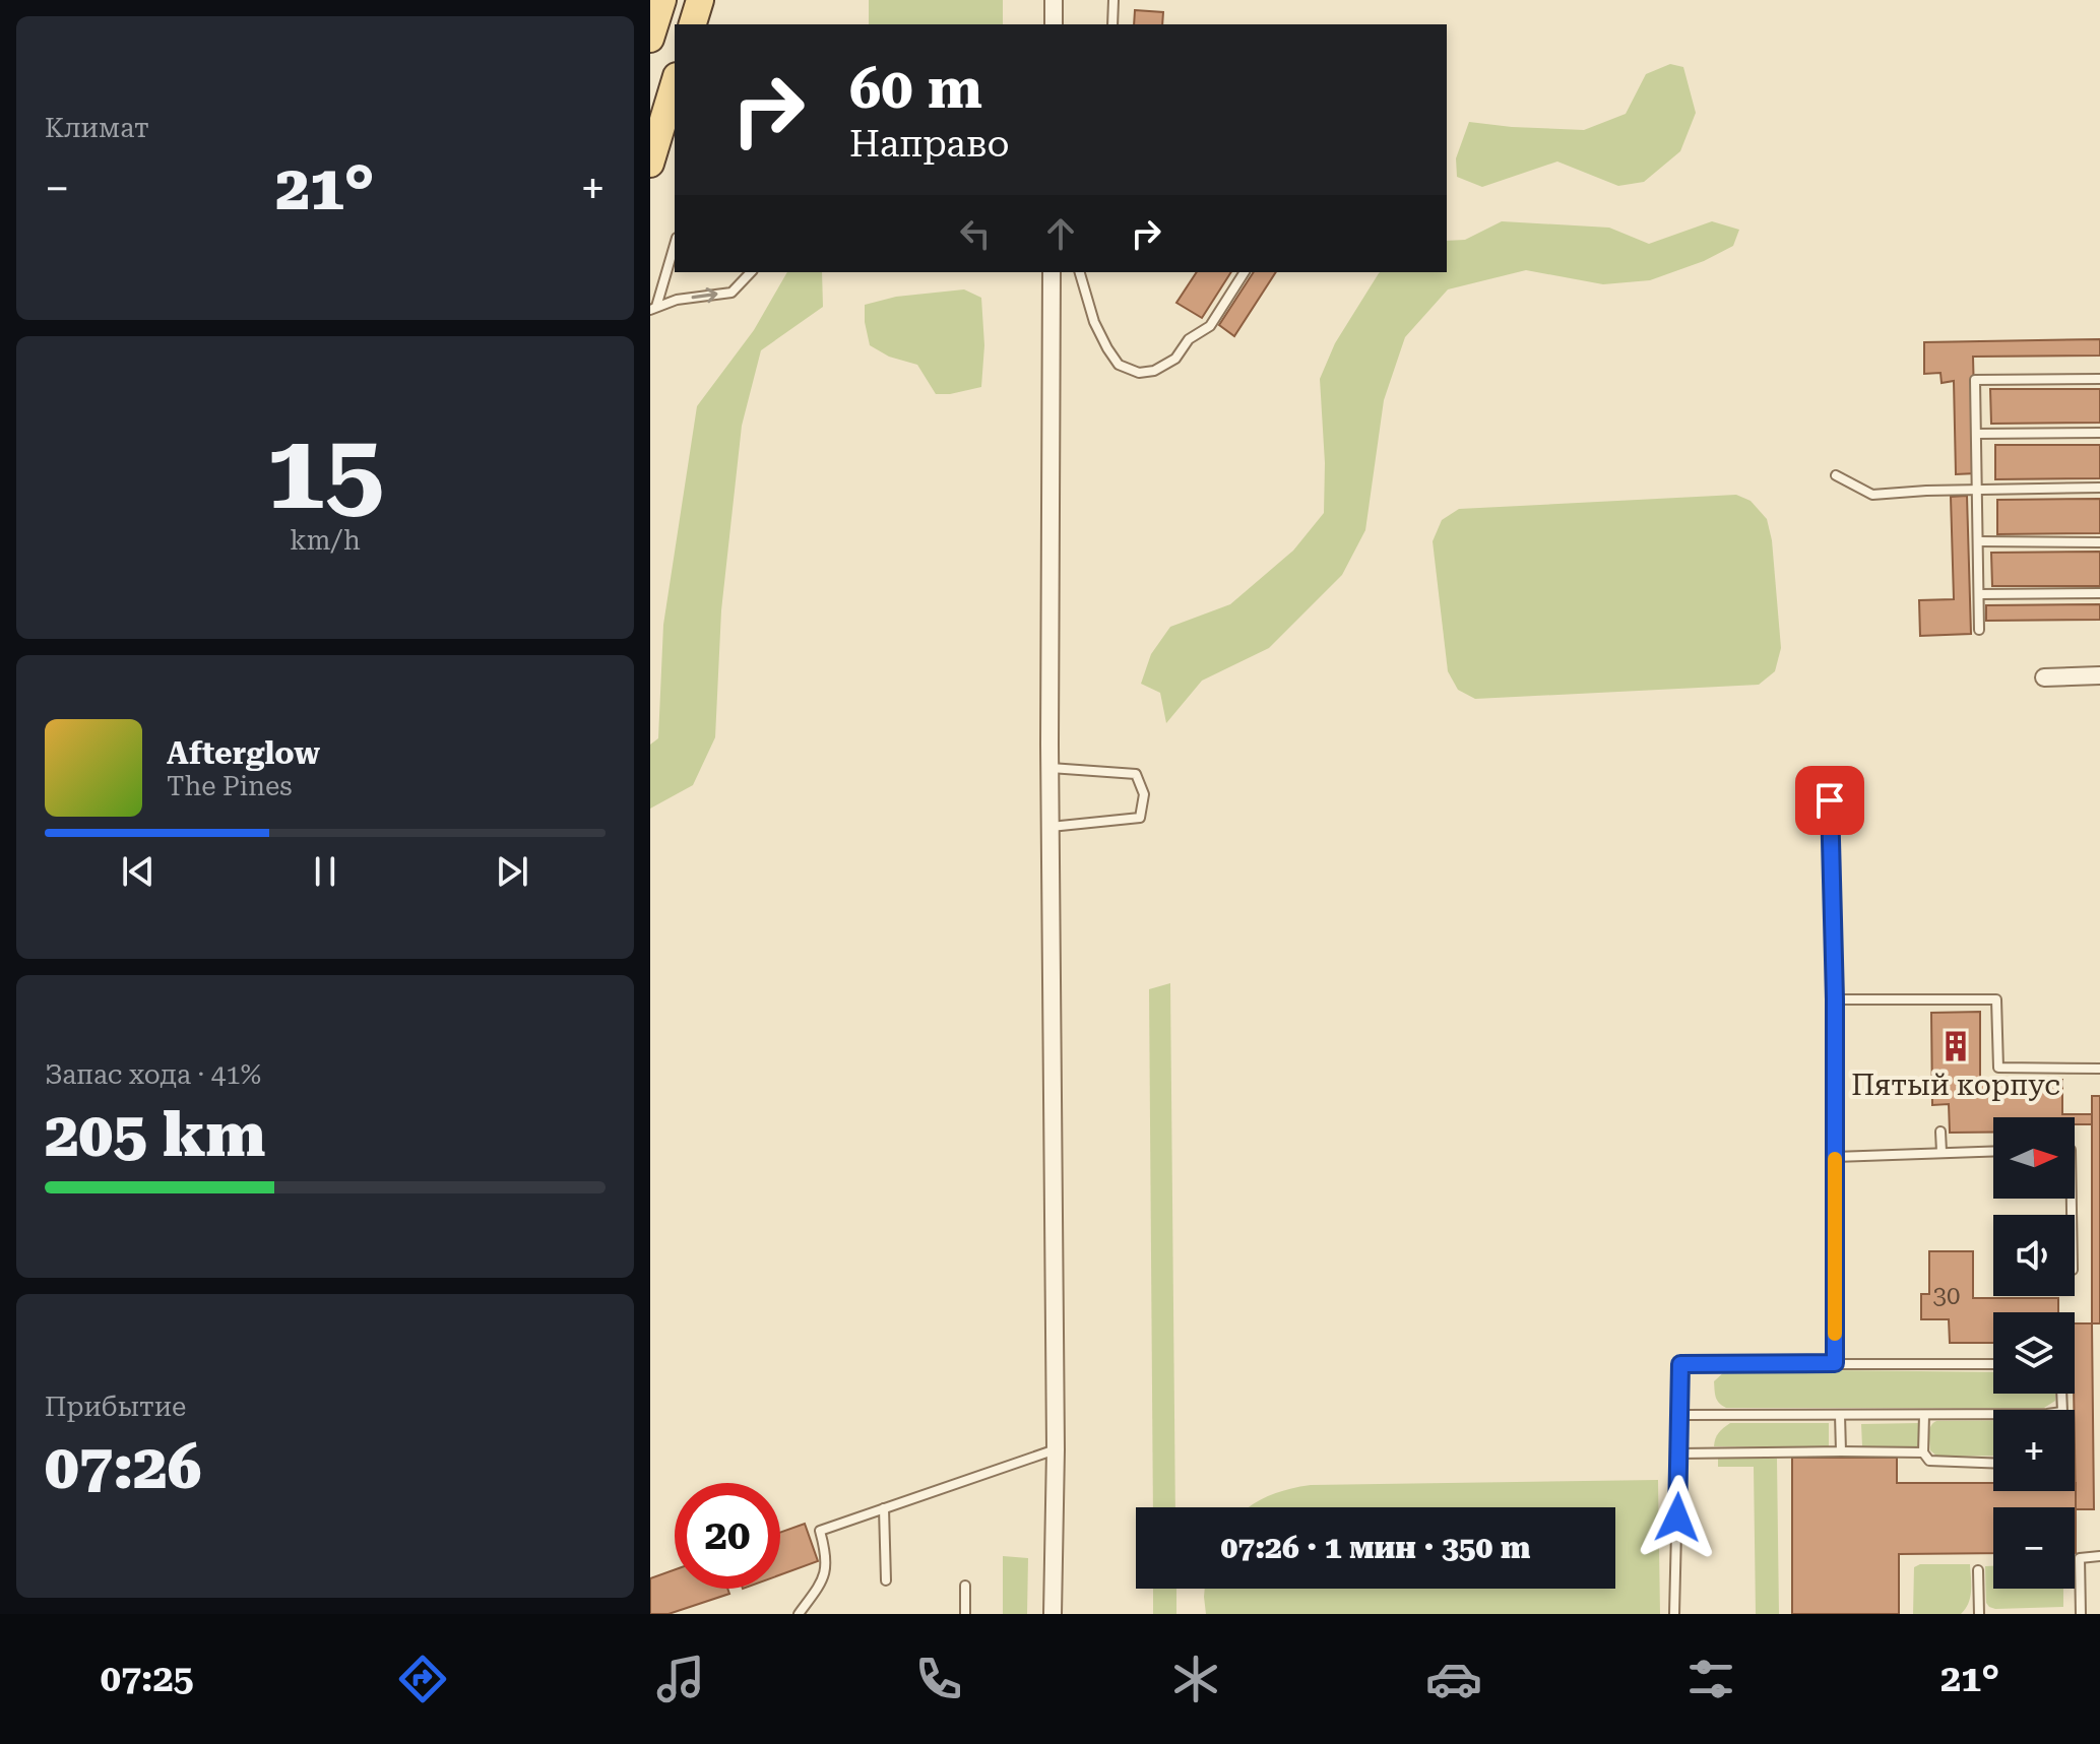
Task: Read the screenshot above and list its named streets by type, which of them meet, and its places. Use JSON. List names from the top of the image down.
{
  "places": {
    "building": ["Пятый корпус"]
  },
  "house_numbers": ["30"],
  "north": "right",
  "page": {
    "tile": [
      "Климат",
      ["15", "km/h"],
      ["Запас хода · 41%", "205 km"],
      ["Прибытие", "07:26"]
    ],
    "turn": ["60 m", "Направо"],
    "heat": ["−", "21°", "+"],
    "song": ["Afterglow", "The Pines"],
    "map_buttons": ["+", "−"],
    "limit": "20",
    "trip": "07:26 · 1 мин · 350 m",
    "tabs": ["07:25", "21°"]
  }
}
